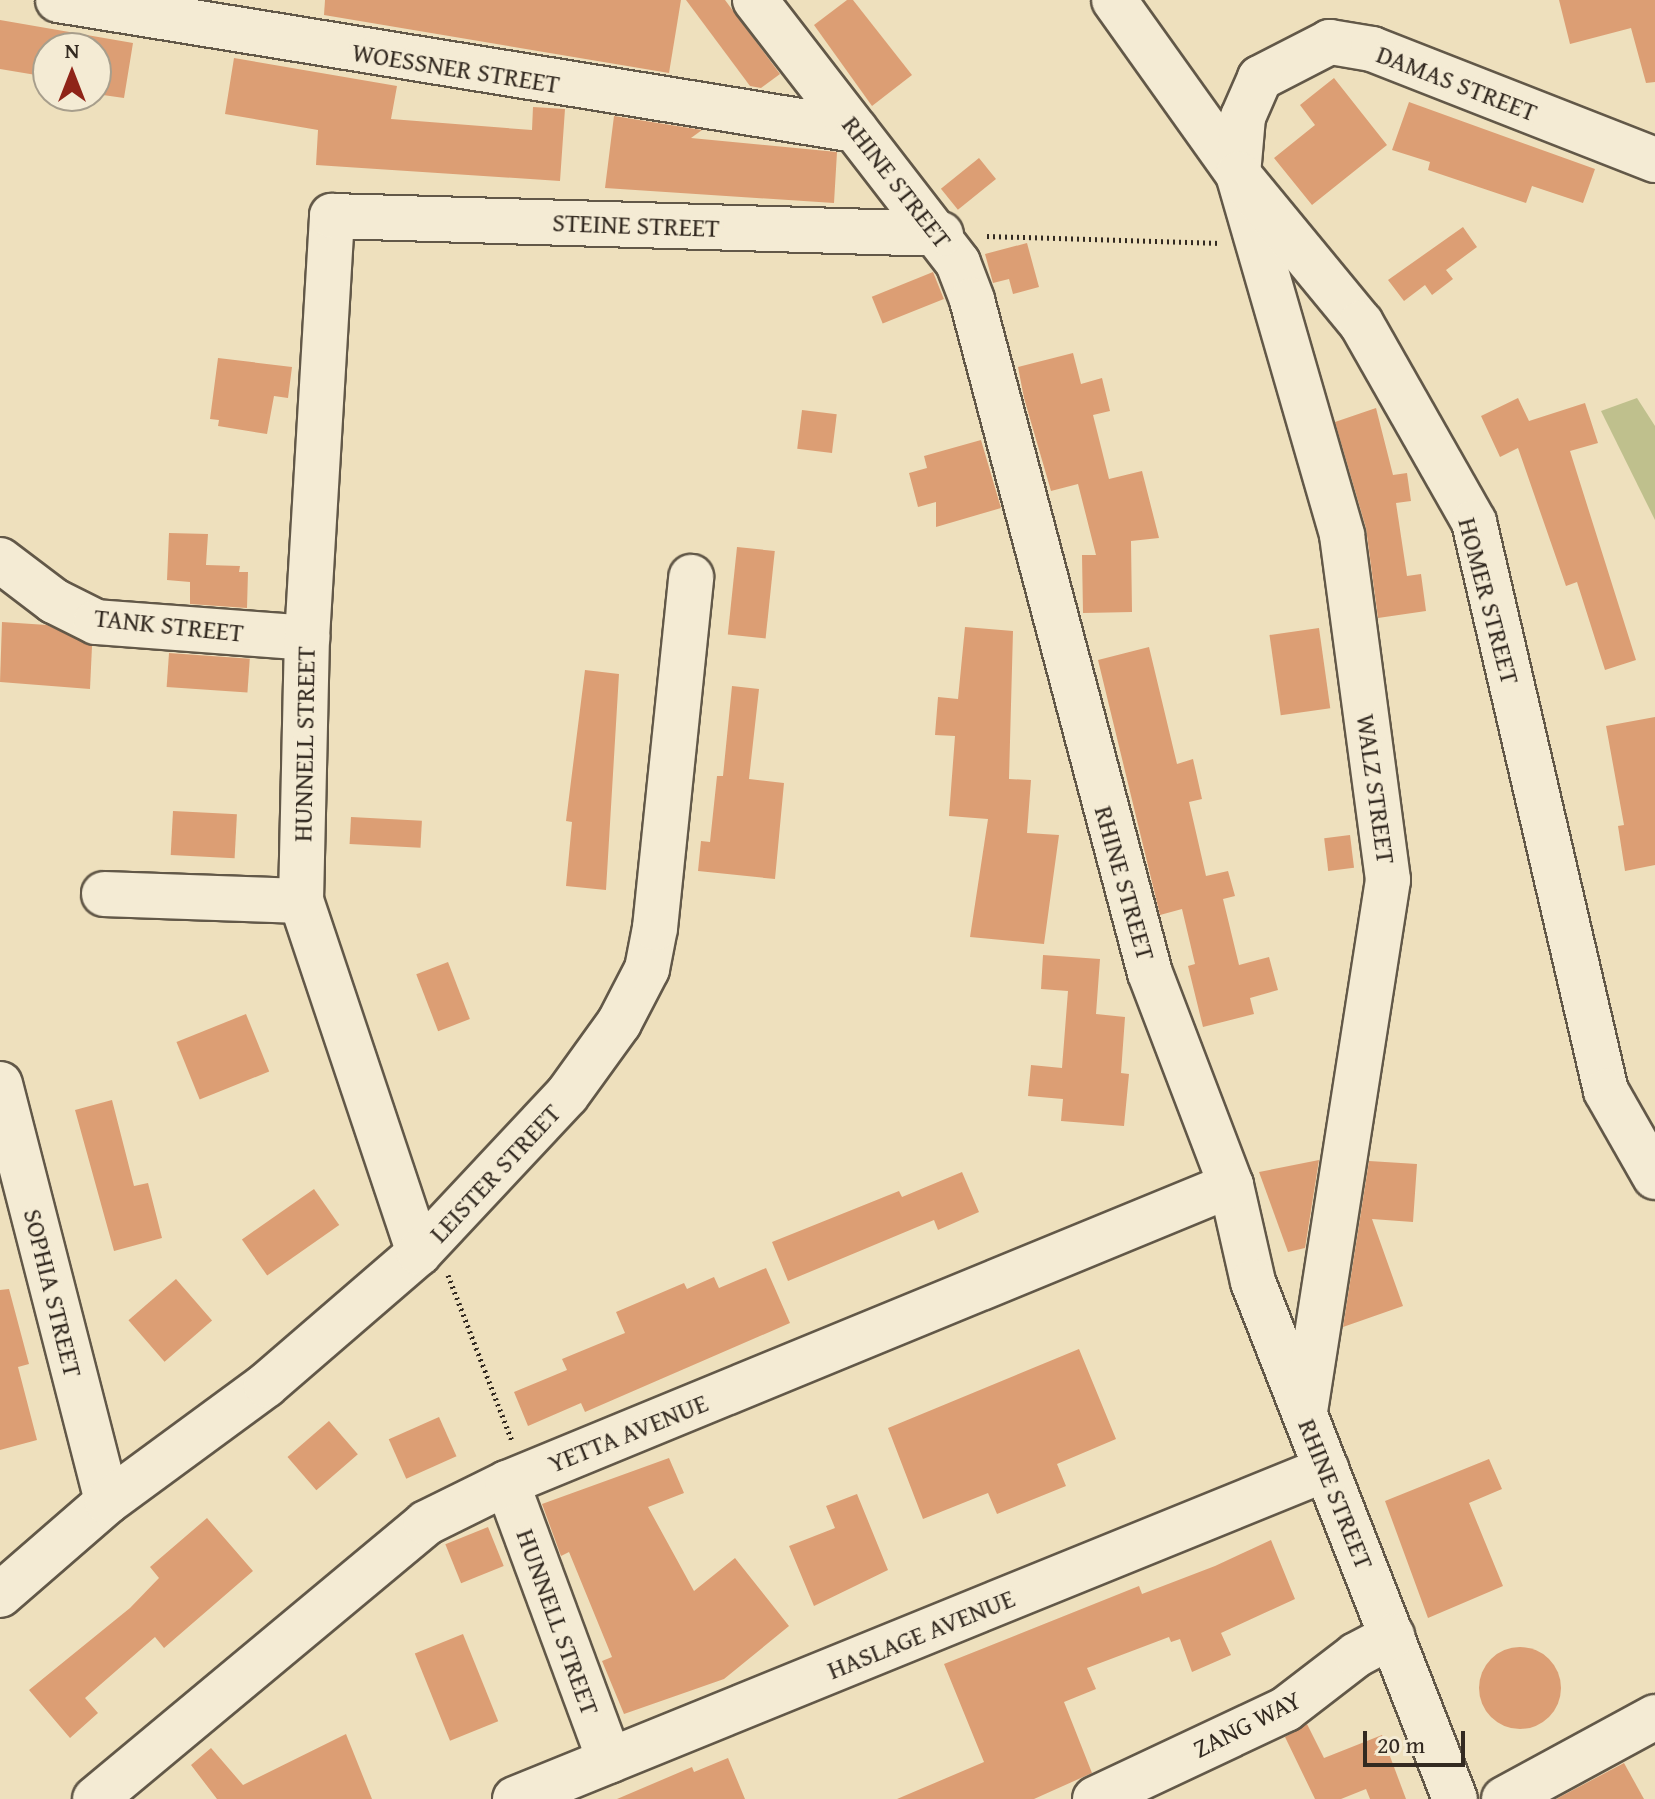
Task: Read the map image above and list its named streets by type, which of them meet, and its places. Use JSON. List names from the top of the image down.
{
  "streets": {
    "street": [
      "WOESSNER STREET",
      "DAMAS STREET",
      "RHINE STREET",
      "STEINE STREET",
      "HOMER STREET",
      "TANK STREET",
      "HUNNELL STREET",
      "WALZ STREET",
      "LEISTER STREET",
      "SOPHIA STREET",
      "YETTA AVENUE",
      "HASLAGE AVENUE",
      "ZANG WAY"
    ]
  },
  "crossings": [
    ["WOESSNER STREET", "RHINE STREET"],
    ["DAMAS STREET", "HOMER STREET"],
    ["DAMAS STREET", "WALZ STREET"],
    ["RHINE STREET", "STEINE STREET"],
    ["RHINE STREET", "WALZ STREET"],
    ["RHINE STREET", "YETTA AVENUE"],
    ["RHINE STREET", "HASLAGE AVENUE"],
    ["RHINE STREET", "ZANG WAY"],
    ["STEINE STREET", "HUNNELL STREET"],
    ["HOMER STREET", "WALZ STREET"],
    ["TANK STREET", "HUNNELL STREET"],
    ["HUNNELL STREET", "LEISTER STREET"],
    ["HUNNELL STREET", "YETTA AVENUE"],
    ["HUNNELL STREET", "HASLAGE AVENUE"],
    ["LEISTER STREET", "SOPHIA STREET"]
  ],
  "scale_bar": "20 m",
  "north": "top"
}
